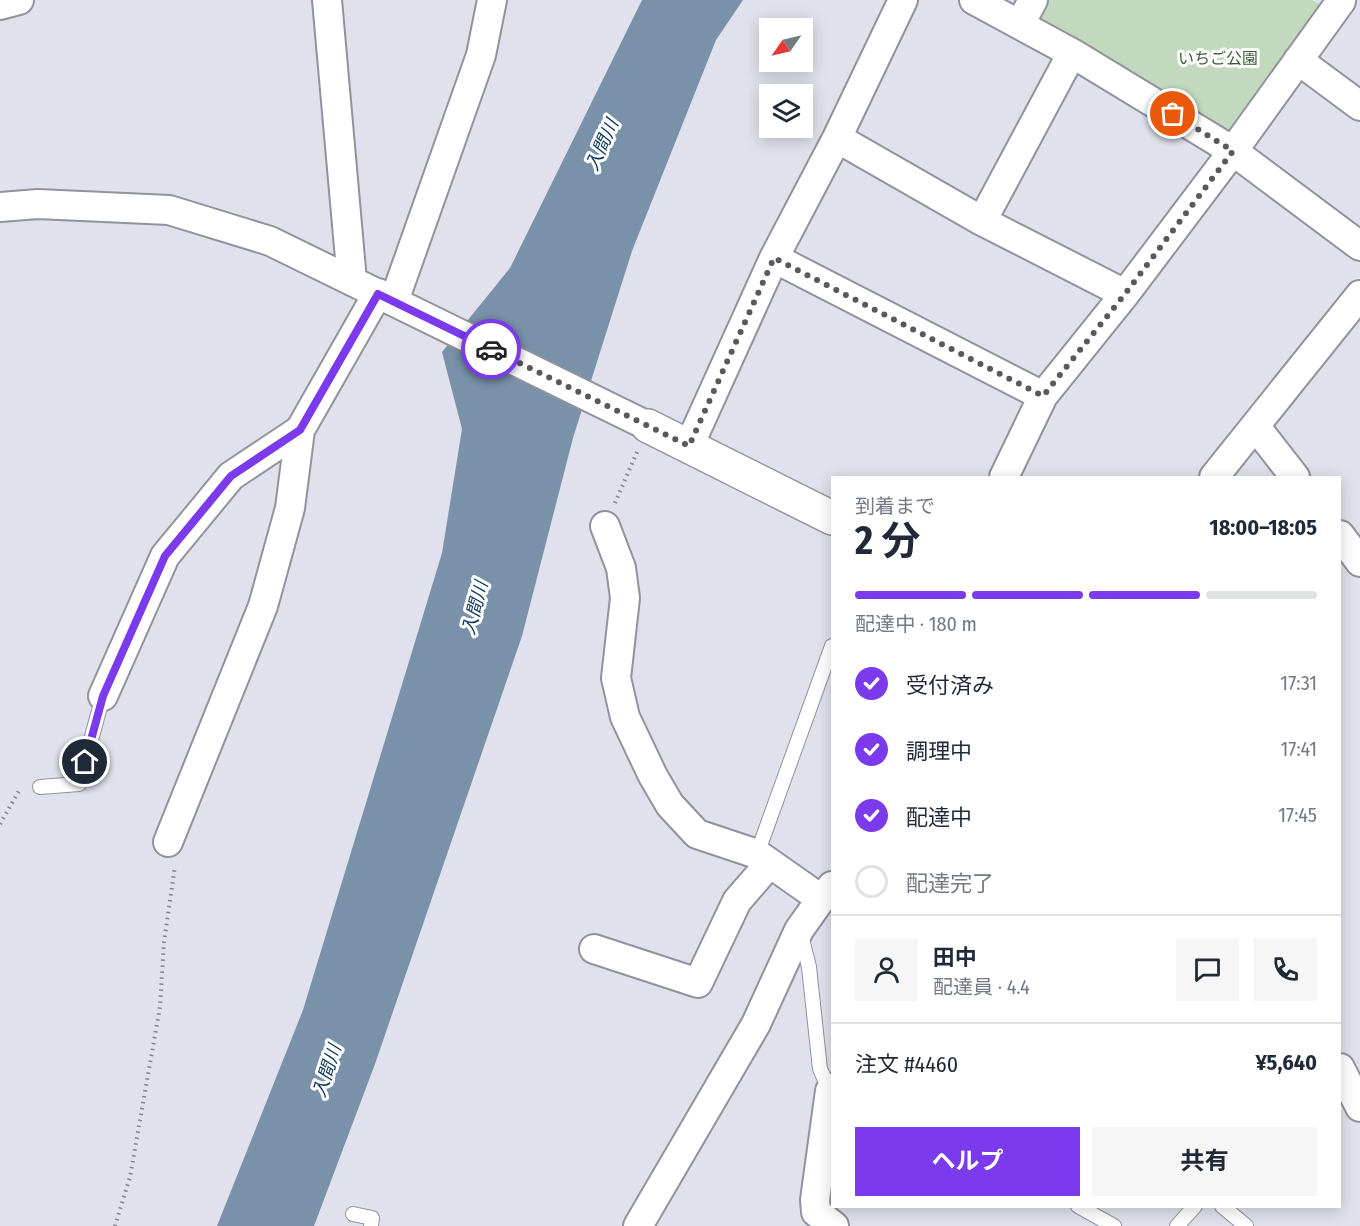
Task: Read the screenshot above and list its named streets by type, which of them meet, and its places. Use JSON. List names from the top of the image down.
{
  "water": ["入間川"],
  "parks": ["いちご公園"],
  "north": "bottom left",
  "page": {
    "heading": ["2 分", "到着まで", "18:00–18:05"],
    "panel": [
      "田中",
      "配達員 · 4.4",
      "注文 #4460",
      "¥5,640"
    ],
    "bar": "配達中 · 180 m",
    "list": [
      ["受付済み", "17:31"],
      ["調理中", "17:41"],
      ["配達中", "17:45"],
      "配達完了"
    ],
    "buttons": ["ヘルプ", "共有"]
  }
}
